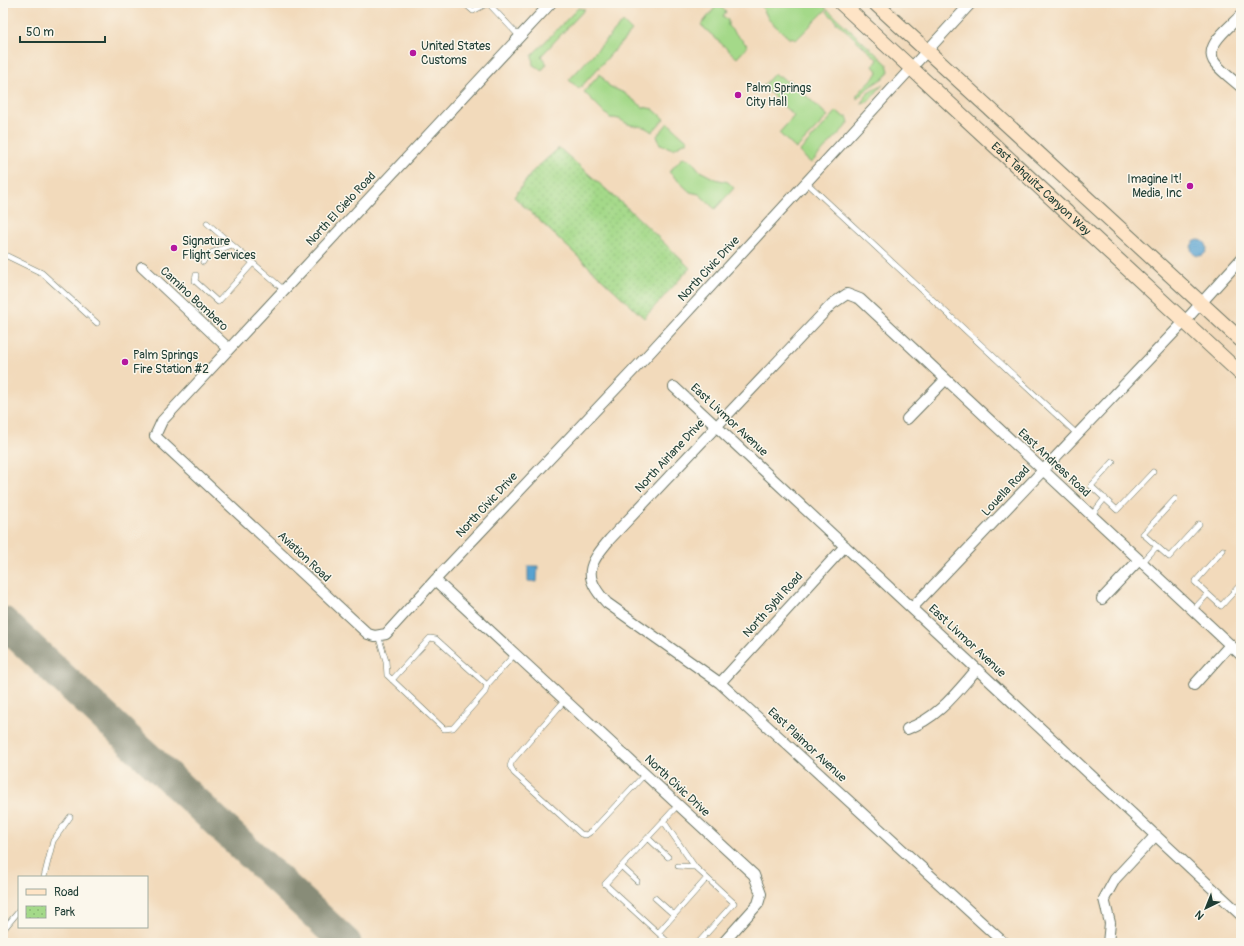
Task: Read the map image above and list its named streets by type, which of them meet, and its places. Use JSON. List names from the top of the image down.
{
  "streets": {
    "main road": ["East Tahquitz Canyon Way"],
    "street": [
      "North El Cielo Road",
      "North Civic Drive",
      "Camino Bombero",
      "East Livmor Avenue",
      "North Airlane Drive",
      "East Andreas Road",
      "Louella Road",
      "Aviation Road",
      "North Sybil Road",
      "East Plaimor Avenue"
    ]
  },
  "crossings": [
    ["East Tahquitz Canyon Way", "North Civic Drive"],
    ["East Tahquitz Canyon Way", "Louella Road"],
    ["North El Cielo Road", "Camino Bombero"],
    ["North El Cielo Road", "Aviation Road"],
    ["East Livmor Avenue", "North Airlane Drive"],
    ["East Livmor Avenue", "Louella Road"],
    ["East Livmor Avenue", "North Sybil Road"],
    ["North Airlane Drive", "East Andreas Road"],
    ["North Airlane Drive", "East Plaimor Avenue"],
    ["East Andreas Road", "Louella Road"],
    ["North Sybil Road", "East Plaimor Avenue"]
  ],
  "places": [
    "United States Customs",
    "Palm Springs City Hall",
    "Imagine It! Media, Inc",
    "Signature Flight Services",
    "Palm Springs Fire Station #2"
  ],
  "legend": ["Road", "Park"],
  "scale_bar": "50 m",
  "north": "bottom left"
}
